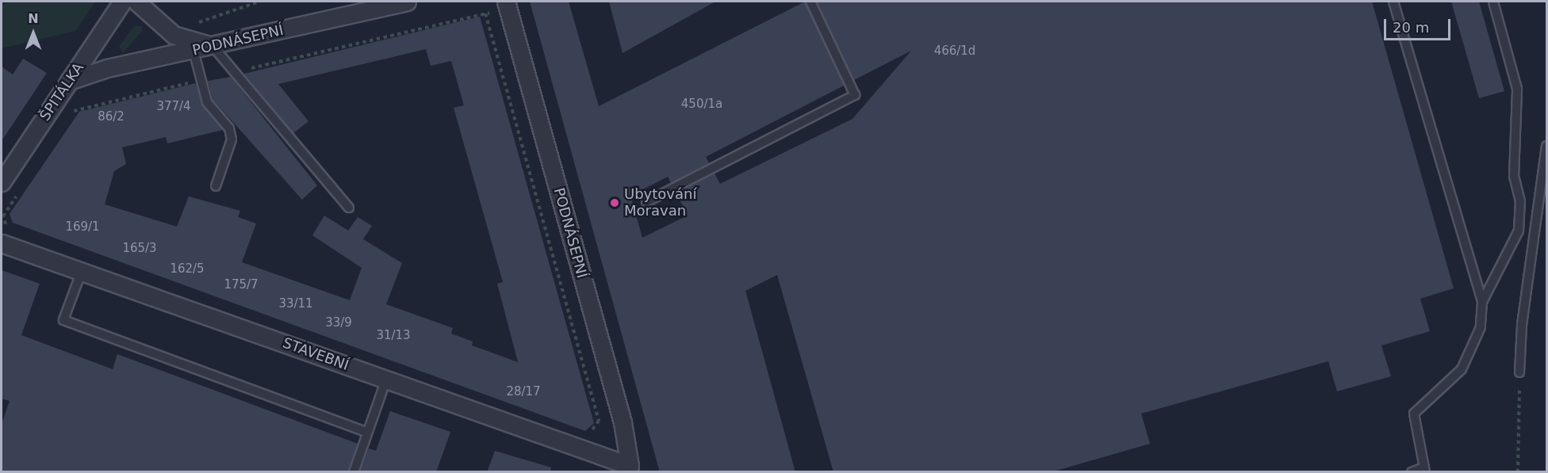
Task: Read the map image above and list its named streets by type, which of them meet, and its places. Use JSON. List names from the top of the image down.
{
  "streets": {
    "street": ["PODNÁSEPNÍ", "ŠPITÁLKA", "STAVEBNÍ"]
  },
  "crossings": [
    ["PODNÁSEPNÍ", "ŠPITÁLKA"],
    ["PODNÁSEPNÍ", "STAVEBNÍ"]
  ],
  "places": ["Ubytování Moravan"],
  "house_numbers": [
    "466/1d",
    "450/1a",
    "377/4",
    "86/2",
    "169/1",
    "165/3",
    "162/5",
    "175/7",
    "33/11",
    "33/9",
    "31/13",
    "28/17"
  ],
  "scale_bar": "20 m",
  "north": "top"
}
